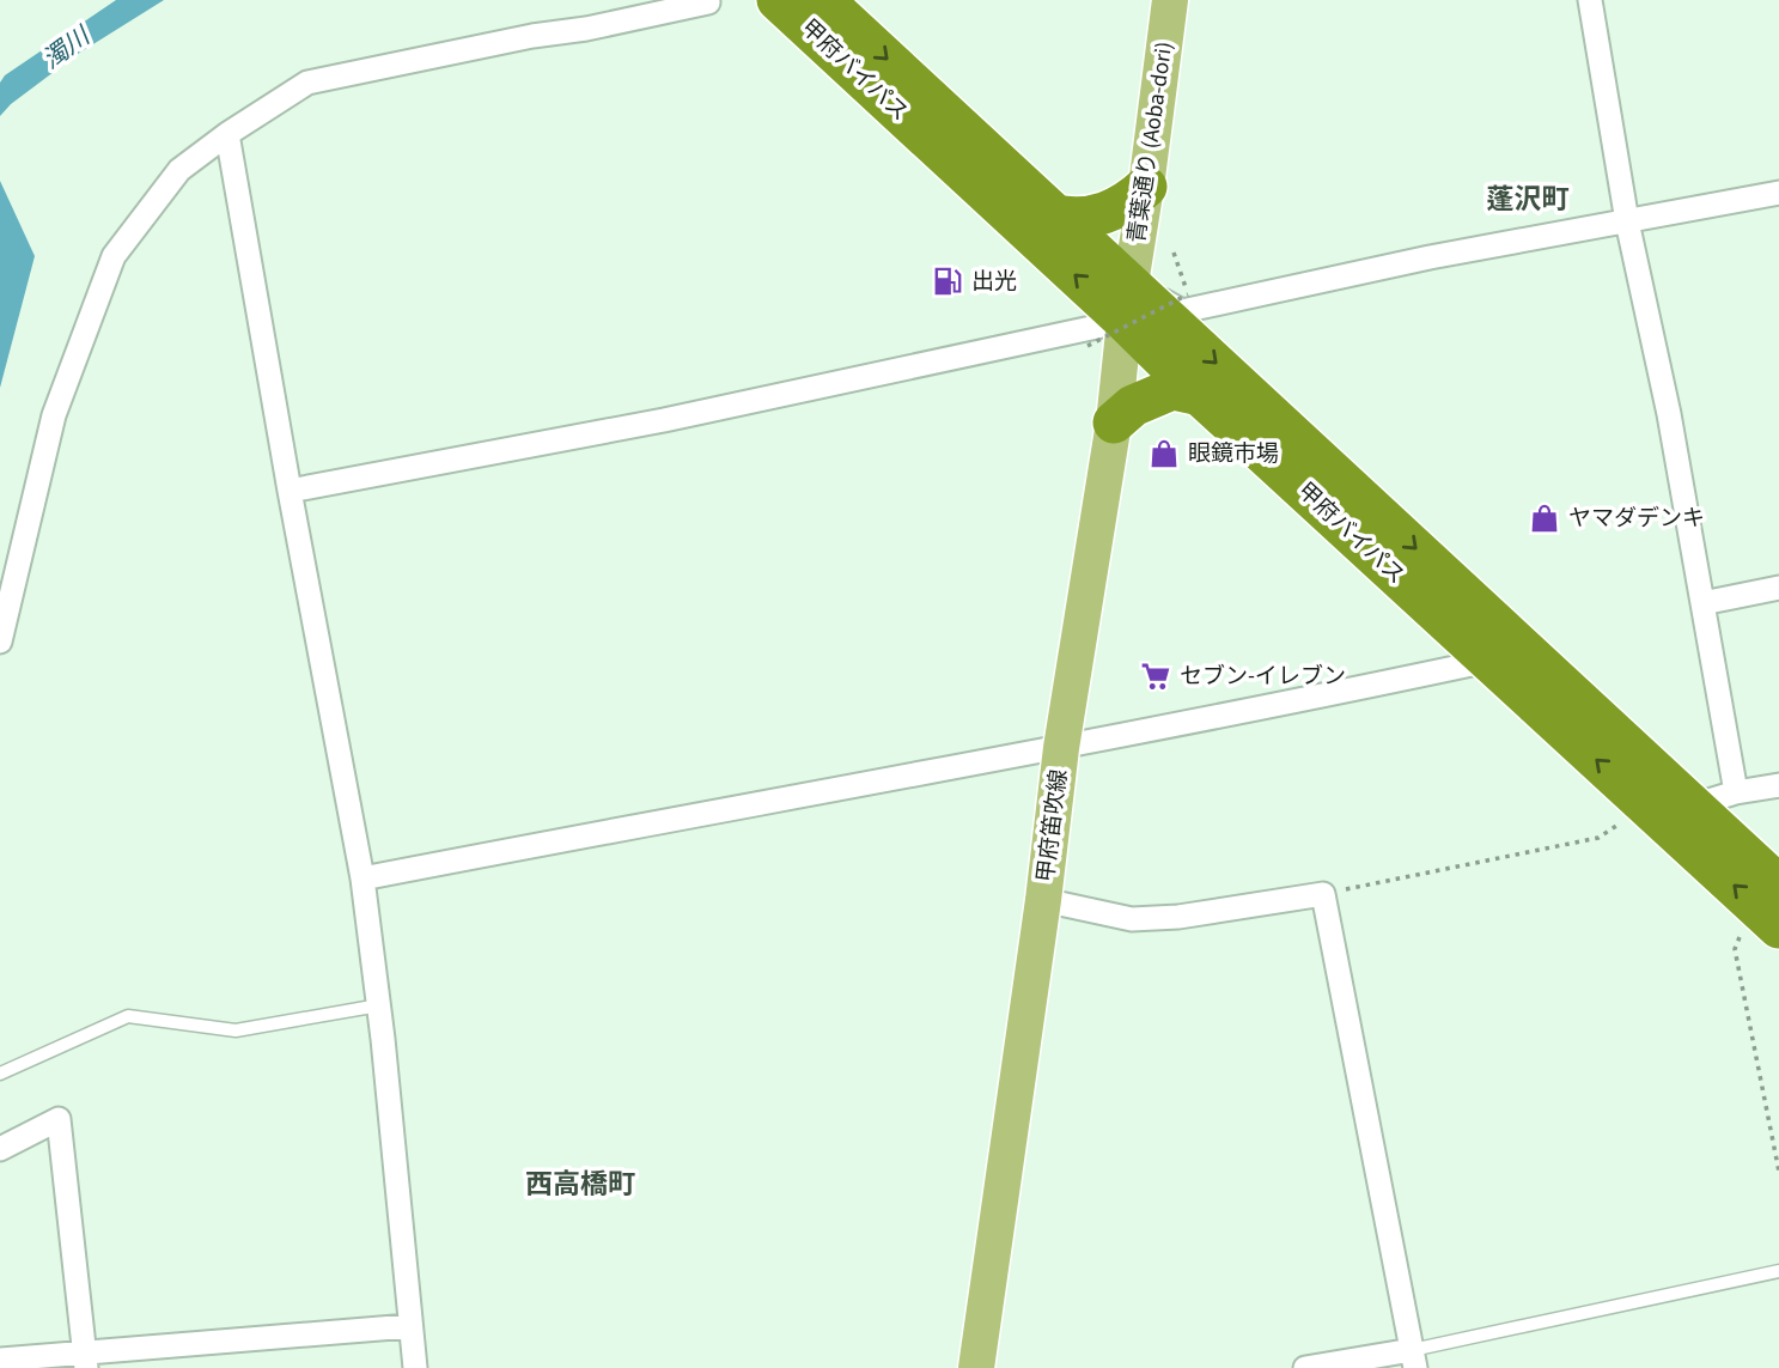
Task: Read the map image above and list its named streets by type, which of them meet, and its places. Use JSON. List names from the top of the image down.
{
  "streets": {
    "highway": ["甲府バイパス"],
    "main road": ["青葉通り (Aoba-dori)", "甲府笛吹線"]
  },
  "crossings": [
    ["甲府バイパス", "青葉通り (Aoba-dori)"],
    ["甲府バイパス", "甲府笛吹線"],
    ["青葉通り (Aoba-dori)", "甲府笛吹線"]
  ],
  "districts": ["蓬沢町", "西高橋町"],
  "water": ["濁川"],
  "places": {
    "fuel station": ["出光"],
    "shop": ["眼鏡市場", "ヤマダデンキ"],
    "supermarket": ["セブン-イレブン"]
  }
}
